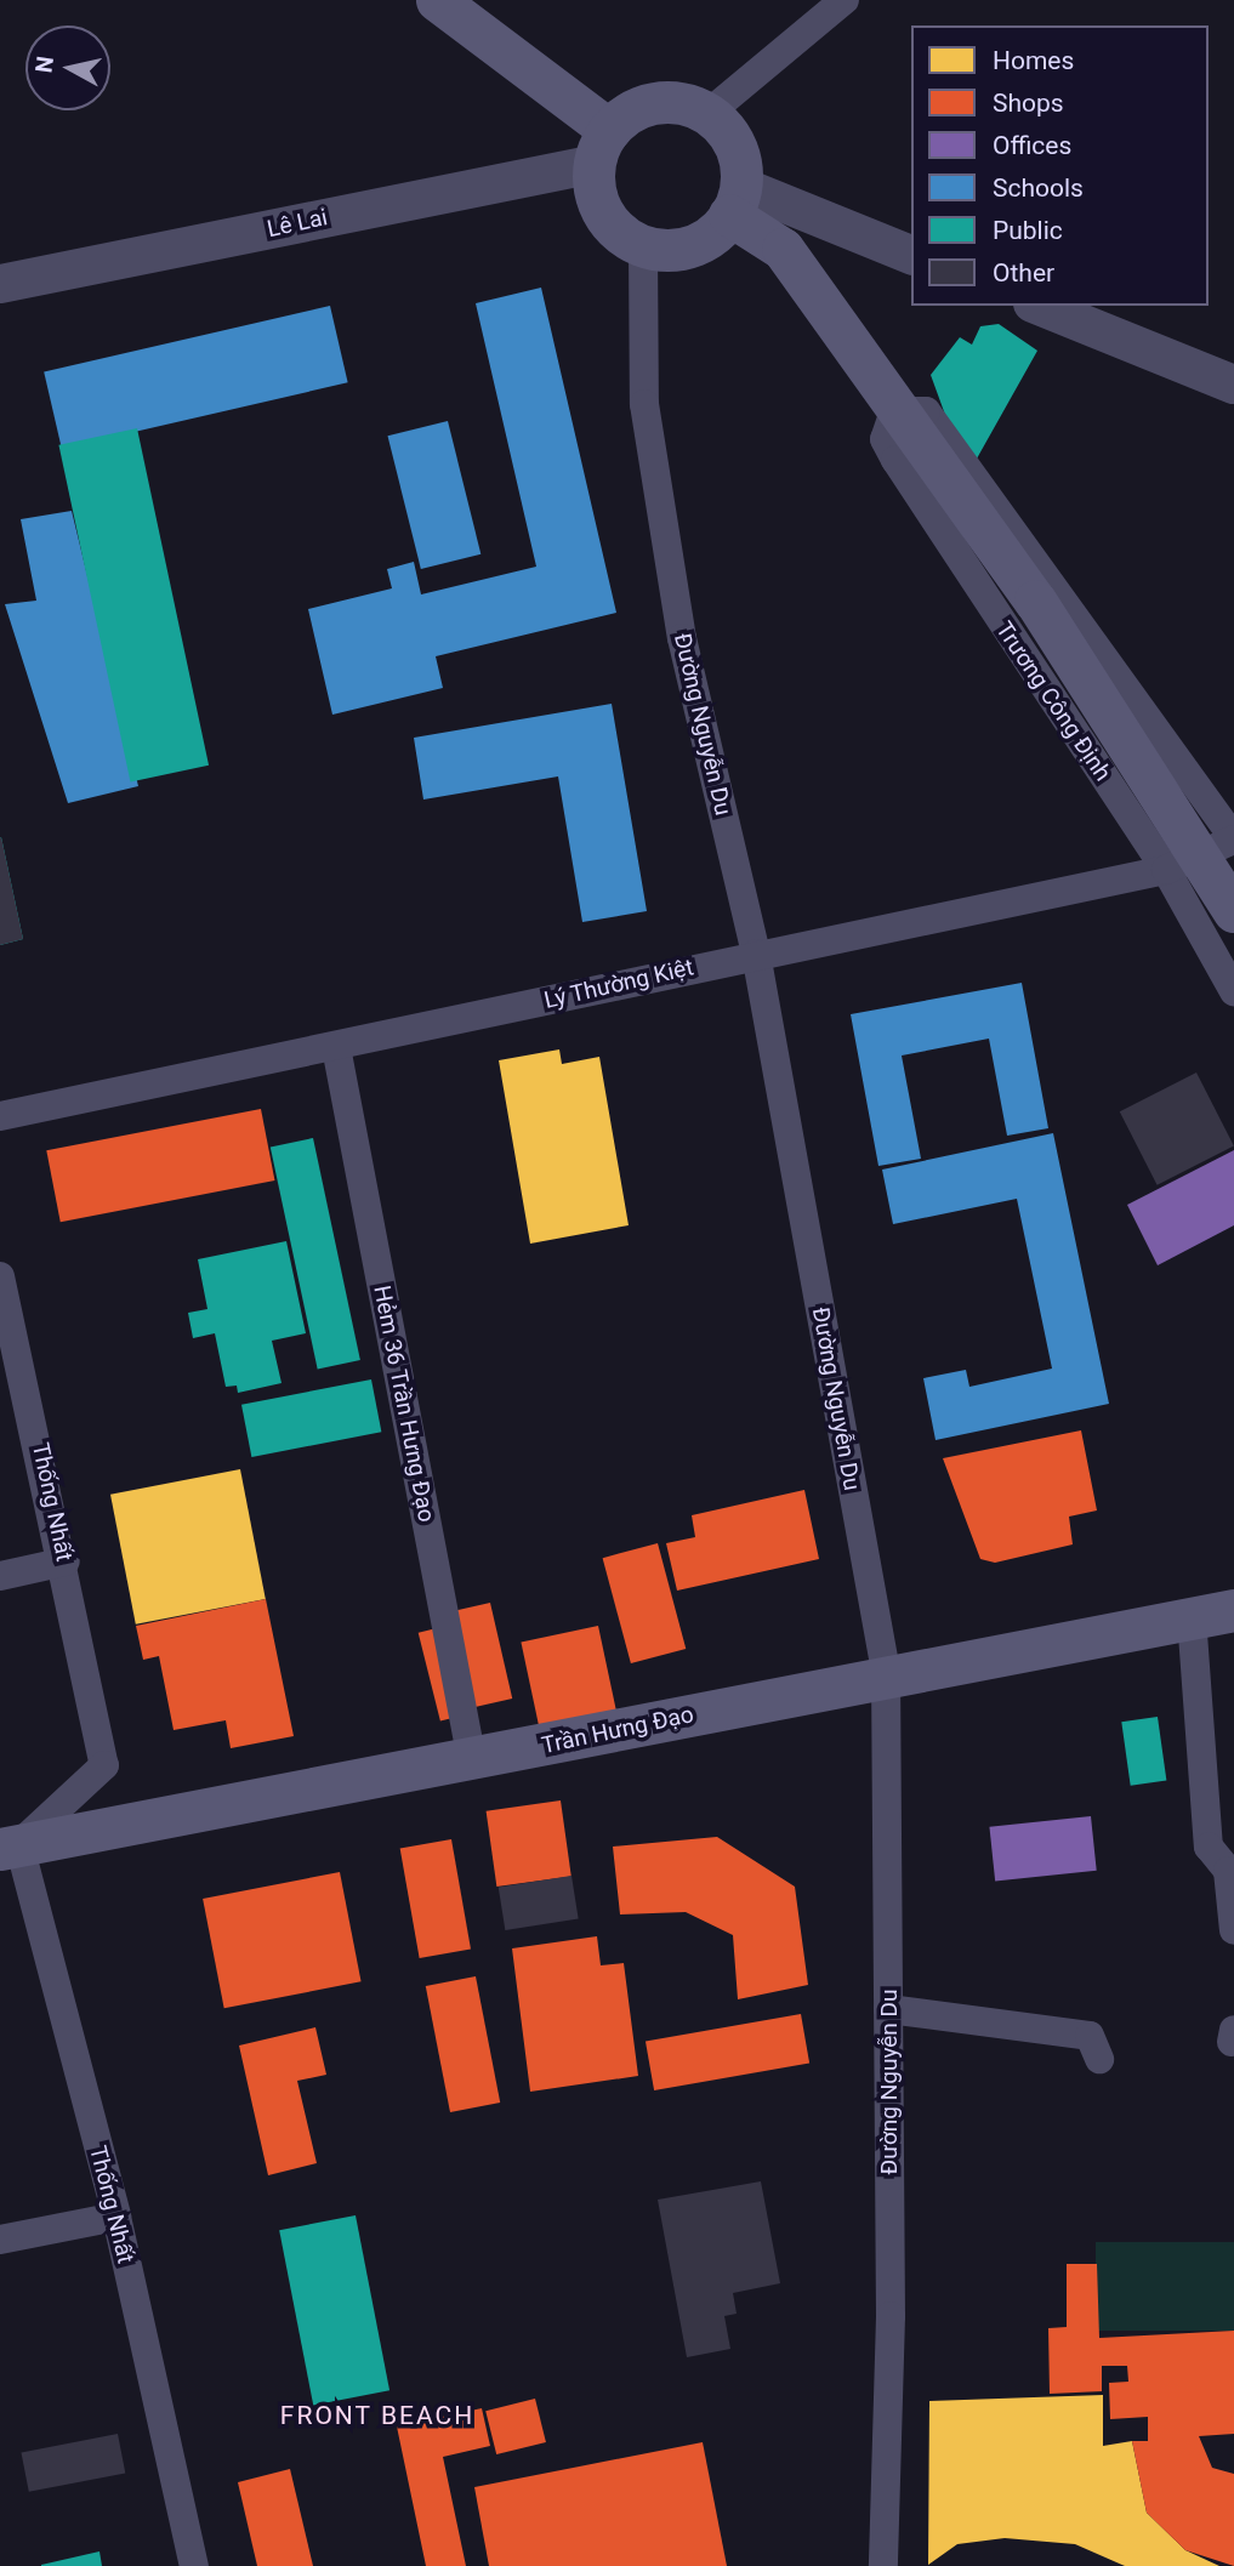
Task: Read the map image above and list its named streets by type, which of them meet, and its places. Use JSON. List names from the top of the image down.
{
  "streets": {
    "main road": ["Trương Công Định", "Trần Hưng Đạo"],
    "street": [
      "Lê Lai",
      "Đường Nguyễn Du",
      "Lý Thường Kiệt",
      "Hẻm 36 Trần Hưng Đạo",
      "Thống Nhất"
    ]
  },
  "crossings": [
    ["Lê Lai", "Trương Công Định"],
    ["Lê Lai", "Đường Nguyễn Du"],
    ["Trương Công Định", "Đường Nguyễn Du"],
    ["Trương Công Định", "Lý Thường Kiệt"],
    ["Đường Nguyễn Du", "Lý Thường Kiệt"],
    ["Đường Nguyễn Du", "Trần Hưng Đạo"],
    ["Lý Thường Kiệt", "Hẻm 36 Trần Hưng Đạo"],
    ["Hẻm 36 Trần Hưng Đạo", "Trần Hưng Đạo"],
    ["Thống Nhất", "Trần Hưng Đạo"]
  ],
  "districts": ["FRONT BEACH"],
  "legend": [
    "Homes",
    "Shops",
    "Offices",
    "Schools",
    "Public",
    "Other"
  ],
  "north": "left"
}
